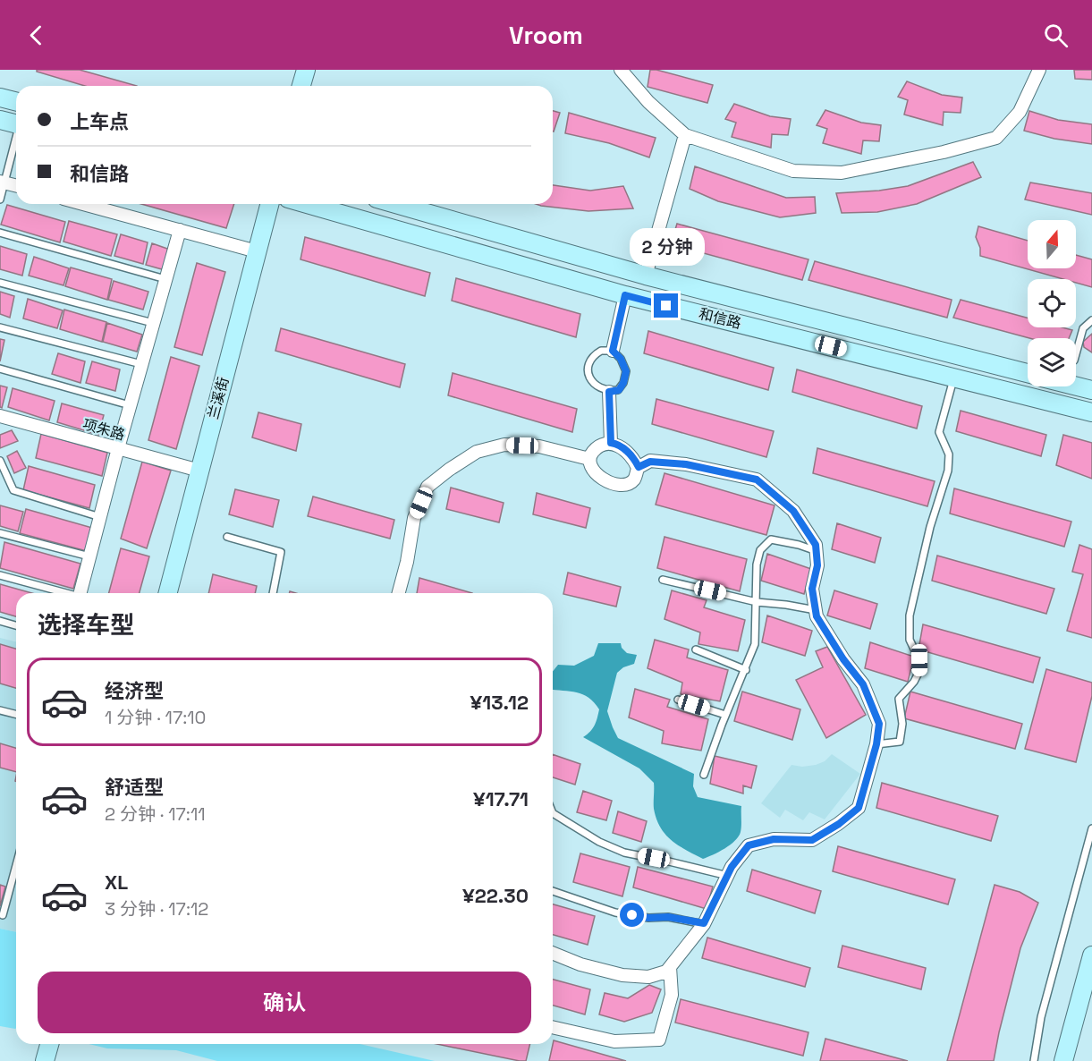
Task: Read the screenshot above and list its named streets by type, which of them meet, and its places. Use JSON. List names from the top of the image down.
{
  "streets": {
    "street": ["和信路", "兰溪街", "项朱路"]
  },
  "crossings": [
    ["兰溪街", "项朱路"]
  ],
  "north": "top",
  "page": {
    "header": "Vroom",
    "banner": ["上车点", "和信路"],
    "bubble": "2 分钟",
    "heading": "选择车型",
    "list": [
      {
        "name": "经济型",
        "note": "1 分钟 · 17:10",
        "value": "¥13.12"
      },
      {
        "name": "舒适型",
        "note": "2 分钟 · 17:11",
        "value": "¥17.71"
      },
      {
        "name": "XL",
        "note": "3 分钟 · 17:12",
        "value": "¥22.30"
      }
    ],
    "buttons": "确认"
  }
}
